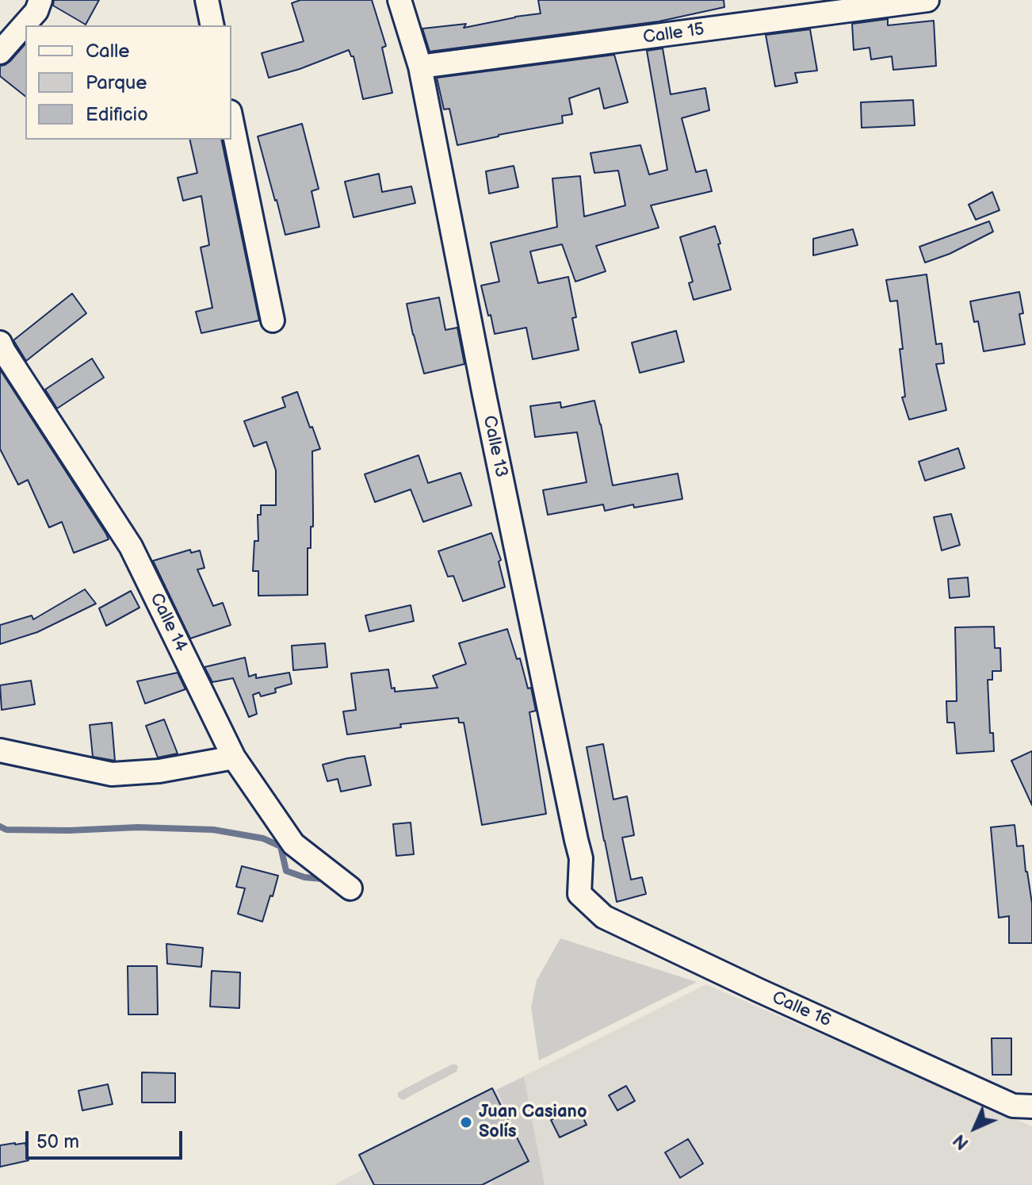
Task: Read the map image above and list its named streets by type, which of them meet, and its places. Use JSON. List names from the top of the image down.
{
  "streets": {
    "street": [
      "Calle 15",
      "Calle 13",
      "Calle 14",
      "Calle 16"
    ]
  },
  "crossings": [
    ["Calle 15", "Calle 13"],
    ["Calle 13", "Calle 16"]
  ],
  "places": ["Juan Casiano Solís"],
  "legend": ["Calle", "Parque", "Edificio"],
  "scale_bar": "50 m",
  "north": "bottom left"
}
